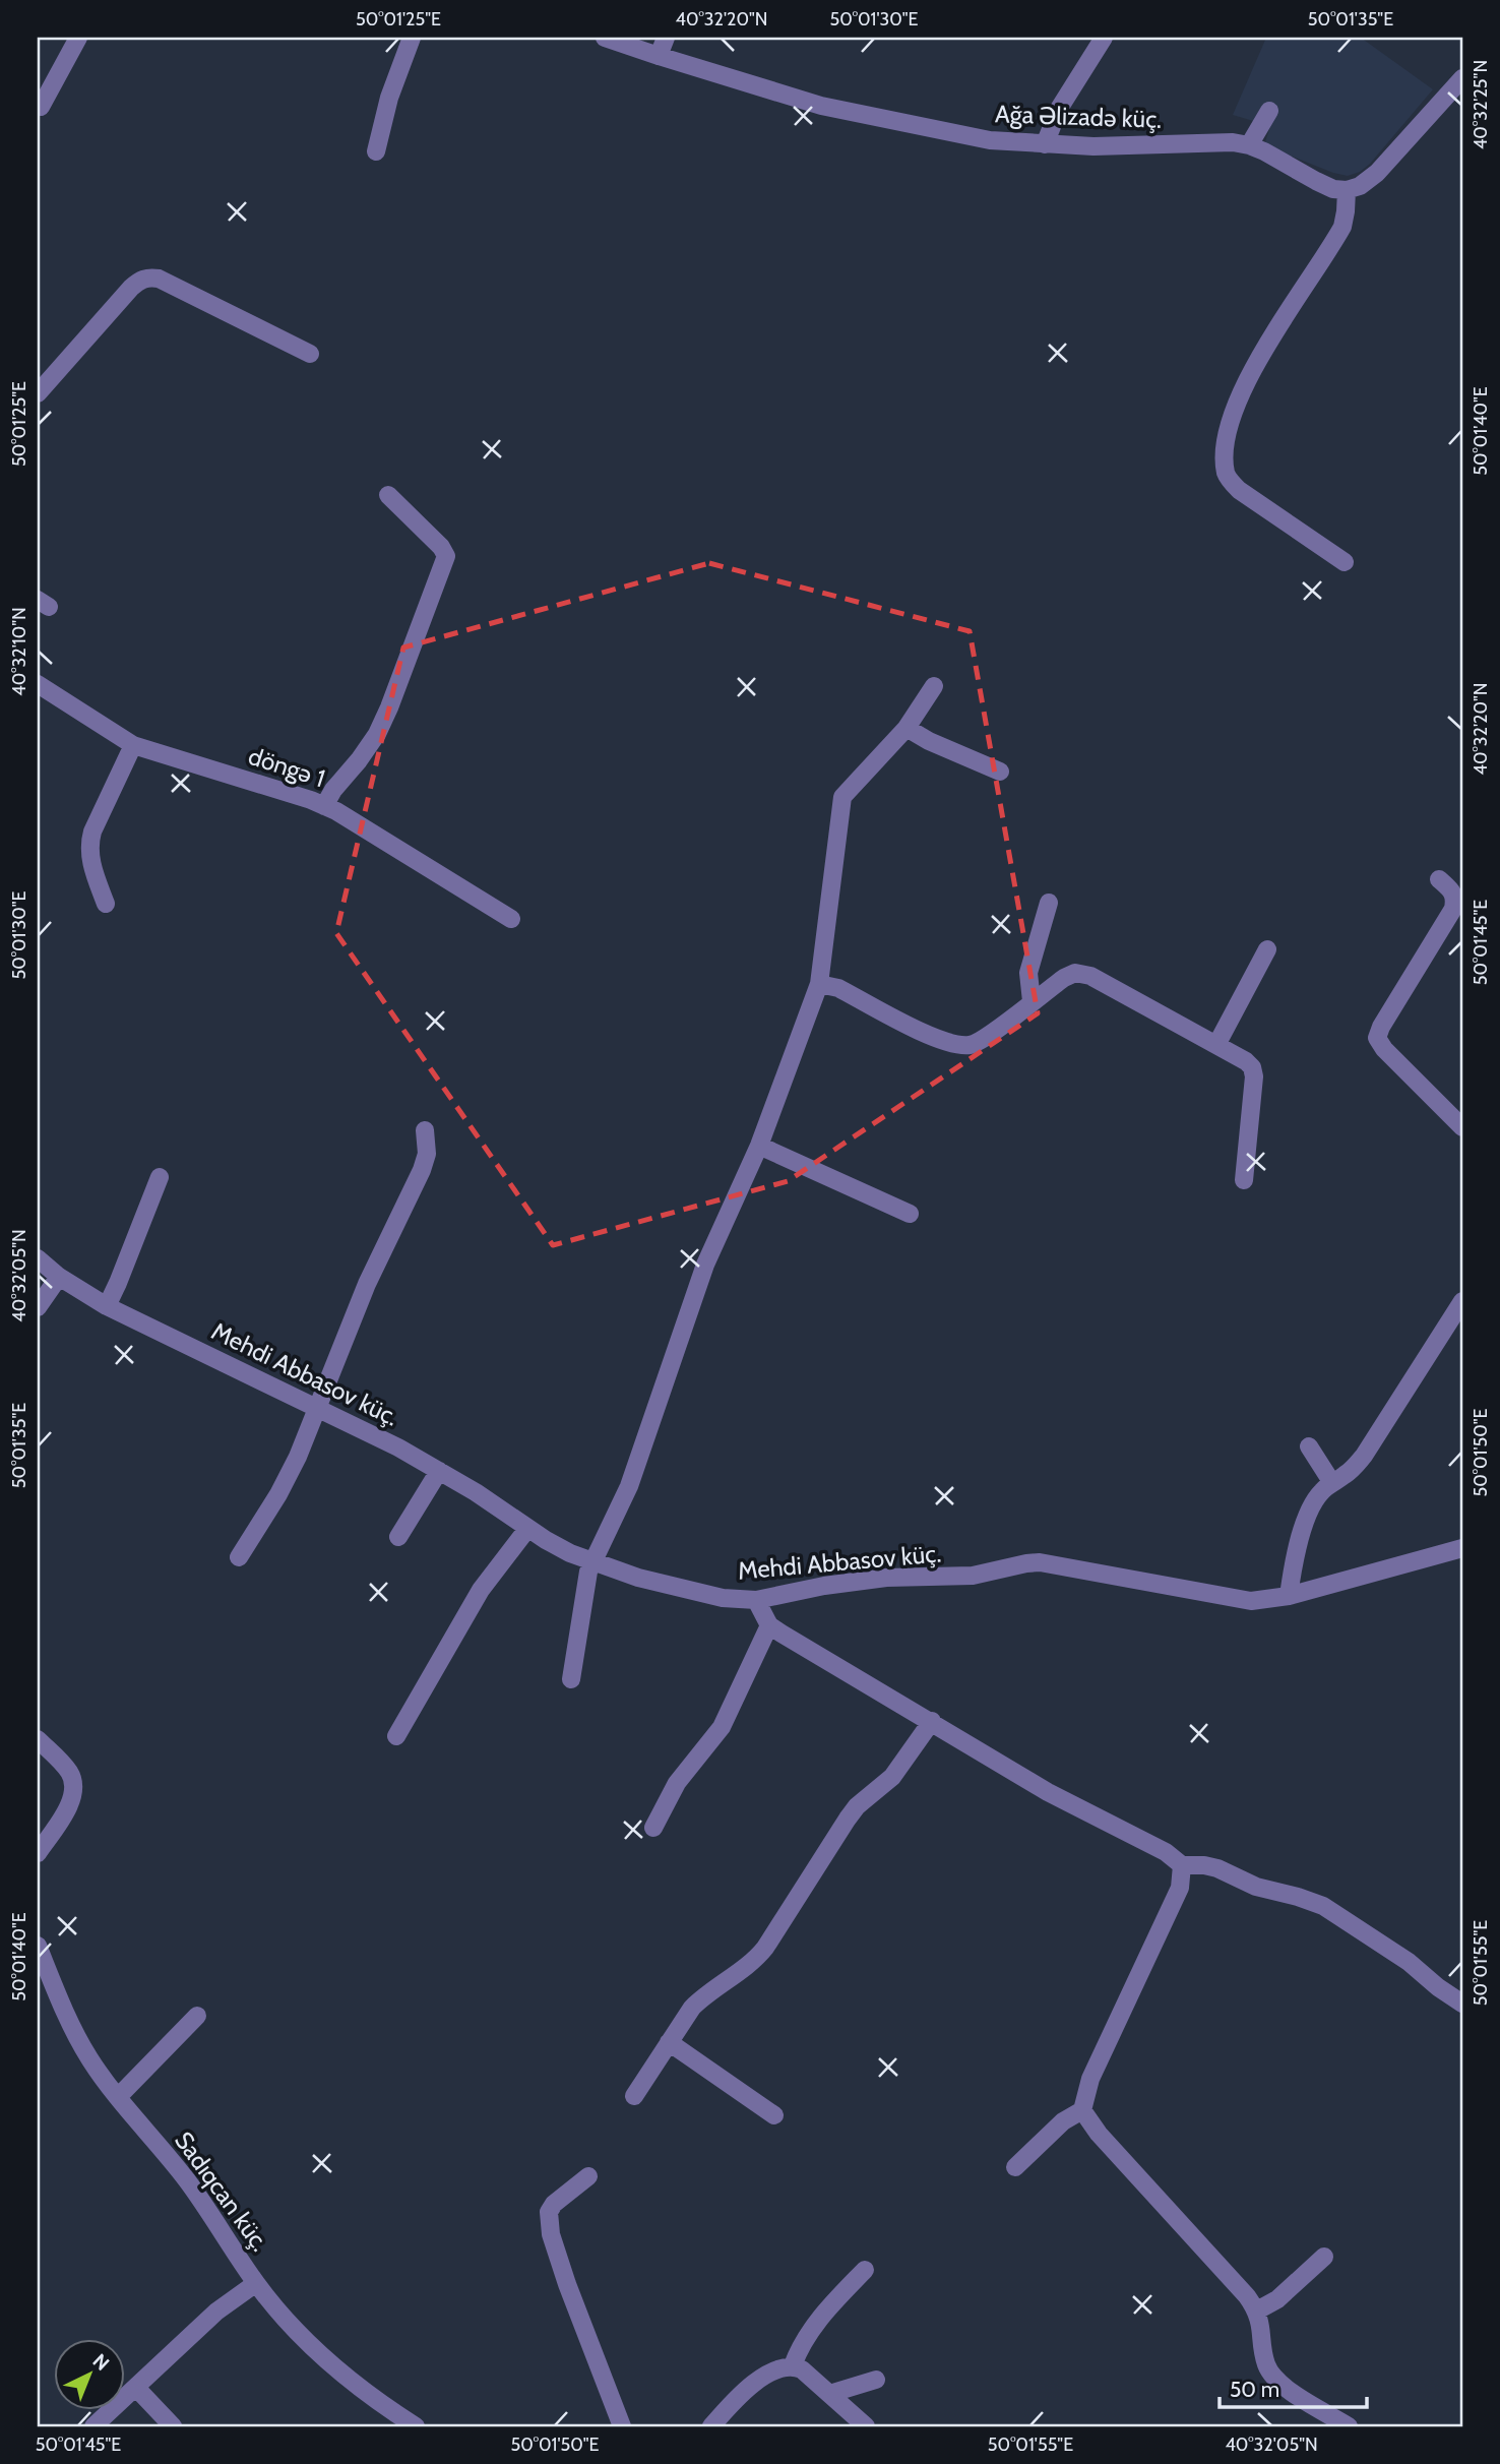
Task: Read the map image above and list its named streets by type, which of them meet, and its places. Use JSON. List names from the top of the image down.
{
  "streets": {
    "street": [
      "Ağa Əlizadə küç.",
      "döngə 1",
      "Mehdi Abbasov küç.",
      "Sadıqcan küç."
    ]
  },
  "scale_bar": "50 m",
  "north": "top right",
  "coordinates": [
    "50°01'25\"E",
    "40°32'20\"N",
    "50°01'30\"E",
    "50°01'35\"E",
    "40°32'25\"N",
    "50°01'40\"E",
    "40°32'10\"N",
    "50°01'45\"E",
    "40°32'05\"N",
    "50°01'50\"E",
    "50°01'55\"E"
  ]
}
